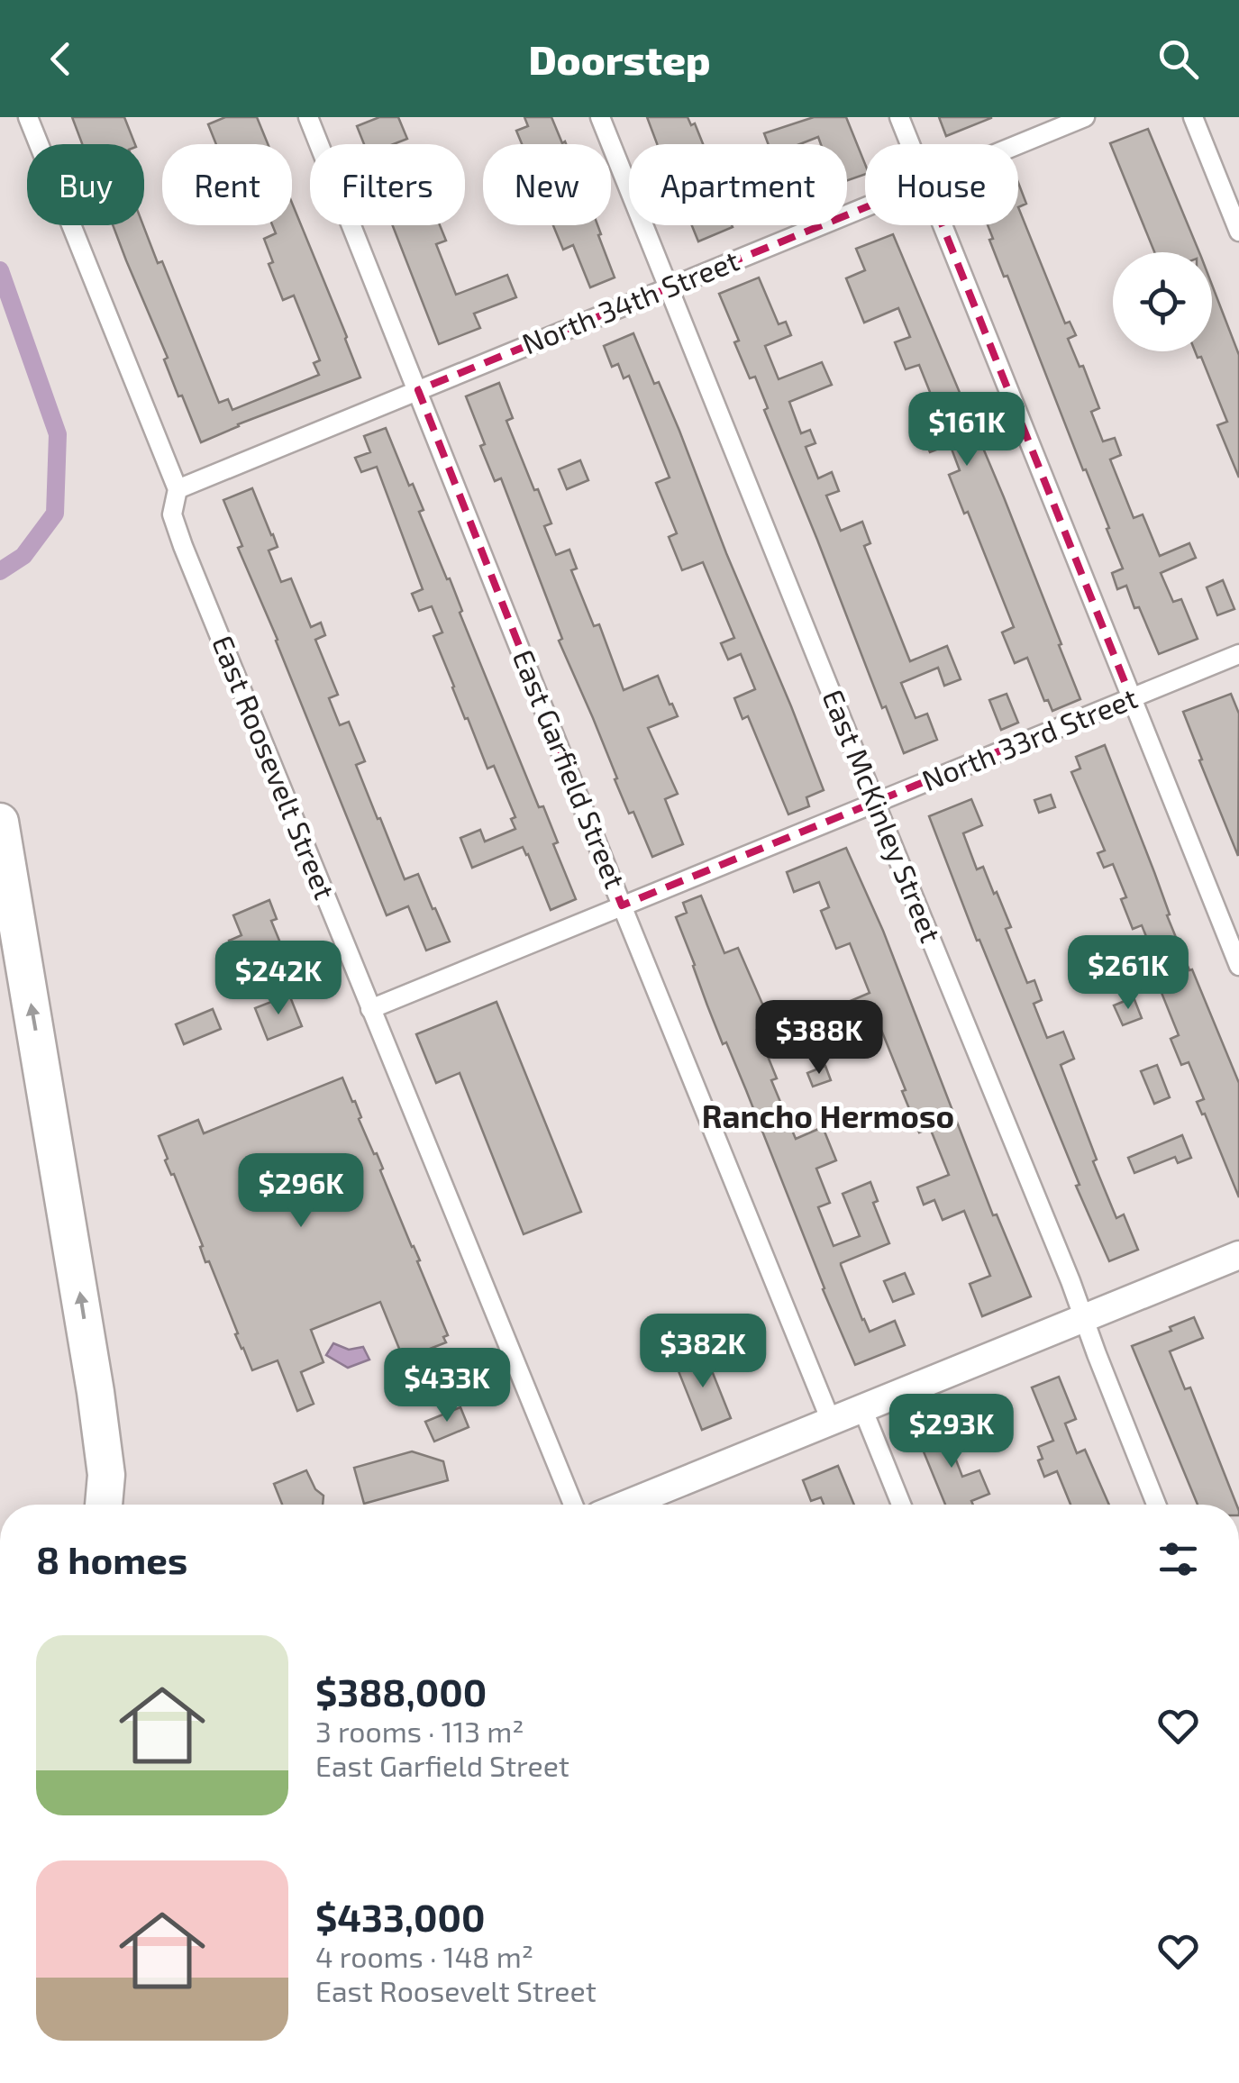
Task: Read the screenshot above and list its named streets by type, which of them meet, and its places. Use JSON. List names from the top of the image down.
{
  "streets": {
    "street": [
      "North 34th Street",
      "North 33rd Street",
      "East Roosevelt Street",
      "East Garfield Street",
      "East McKinley Street"
    ]
  },
  "crossings": [
    ["North 34th Street", "East Roosevelt Street"],
    ["North 34th Street", "East Garfield Street"],
    ["North 34th Street", "East McKinley Street"],
    ["North 33rd Street", "East Roosevelt Street"],
    ["North 33rd Street", "East Garfield Street"],
    ["North 33rd Street", "East McKinley Street"]
  ],
  "districts": ["Rancho Hermoso"],
  "page": {
    "header": "Doorstep",
    "chip": [
      "Buy",
      "Rent",
      "Filters",
      "New",
      "Apartment",
      "House"
    ],
    "price": [
      "$161K",
      "$261K",
      "$242K",
      "$388K",
      "$296K",
      "$382K",
      "$433K",
      "$293K"
    ],
    "heading": "8 homes",
    "list": [
      {
        "name": "$388,000",
        "note": "3 rooms · 113 m² · East Garfield Street"
      },
      {
        "name": "$433,000",
        "note": "4 rooms · 148 m² · East Roosevelt Street"
      }
    ]
  }
}
